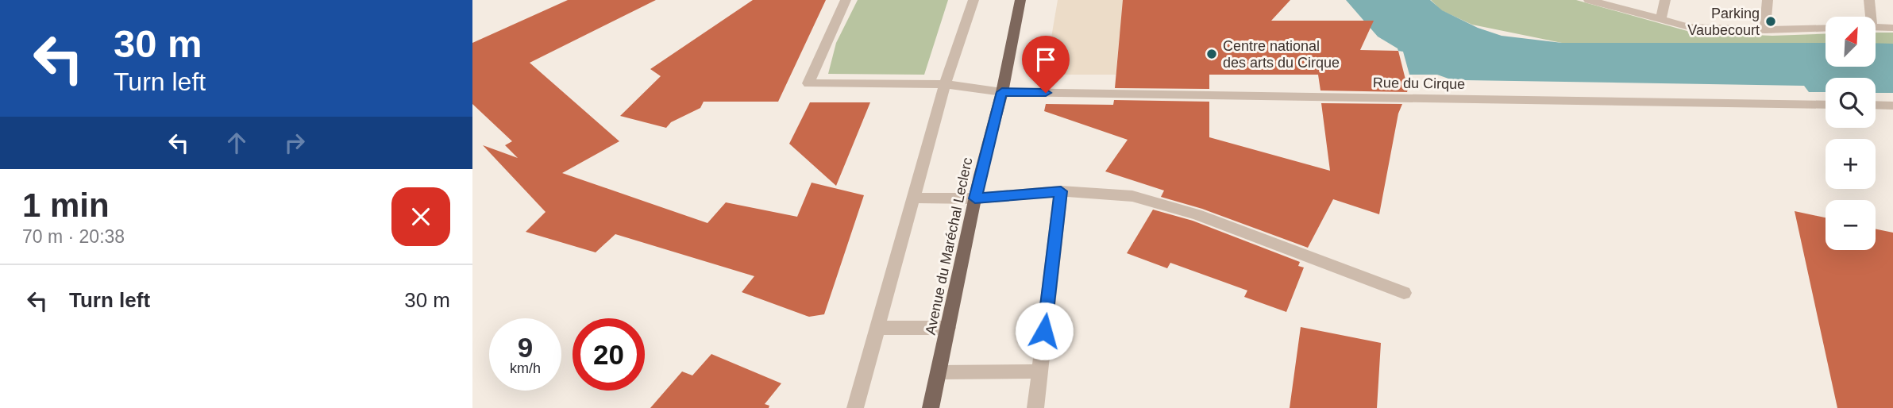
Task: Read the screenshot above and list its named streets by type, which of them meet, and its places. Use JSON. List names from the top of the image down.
{
  "streets": {
    "main road": ["Avenue du Maréchal Leclerc"],
    "street": ["Rue du Cirque"]
  },
  "crossings": [
    ["Rue du Cirque", "Avenue du Maréchal Leclerc"]
  ],
  "places": ["Parking Vaubecourt", "Centre national des arts du Cirque"],
  "north": "top right",
  "page": {
    "turn": ["30 m", "Turn left"],
    "map_buttons": ["+", "−"],
    "heading": ["1 min", "70 m · 20:38"],
    "list": [
      {
        "name": "Turn left",
        "value": "30 m"
      }
    ],
    "speed": "9 km/h",
    "limit": "20"
  }
}
